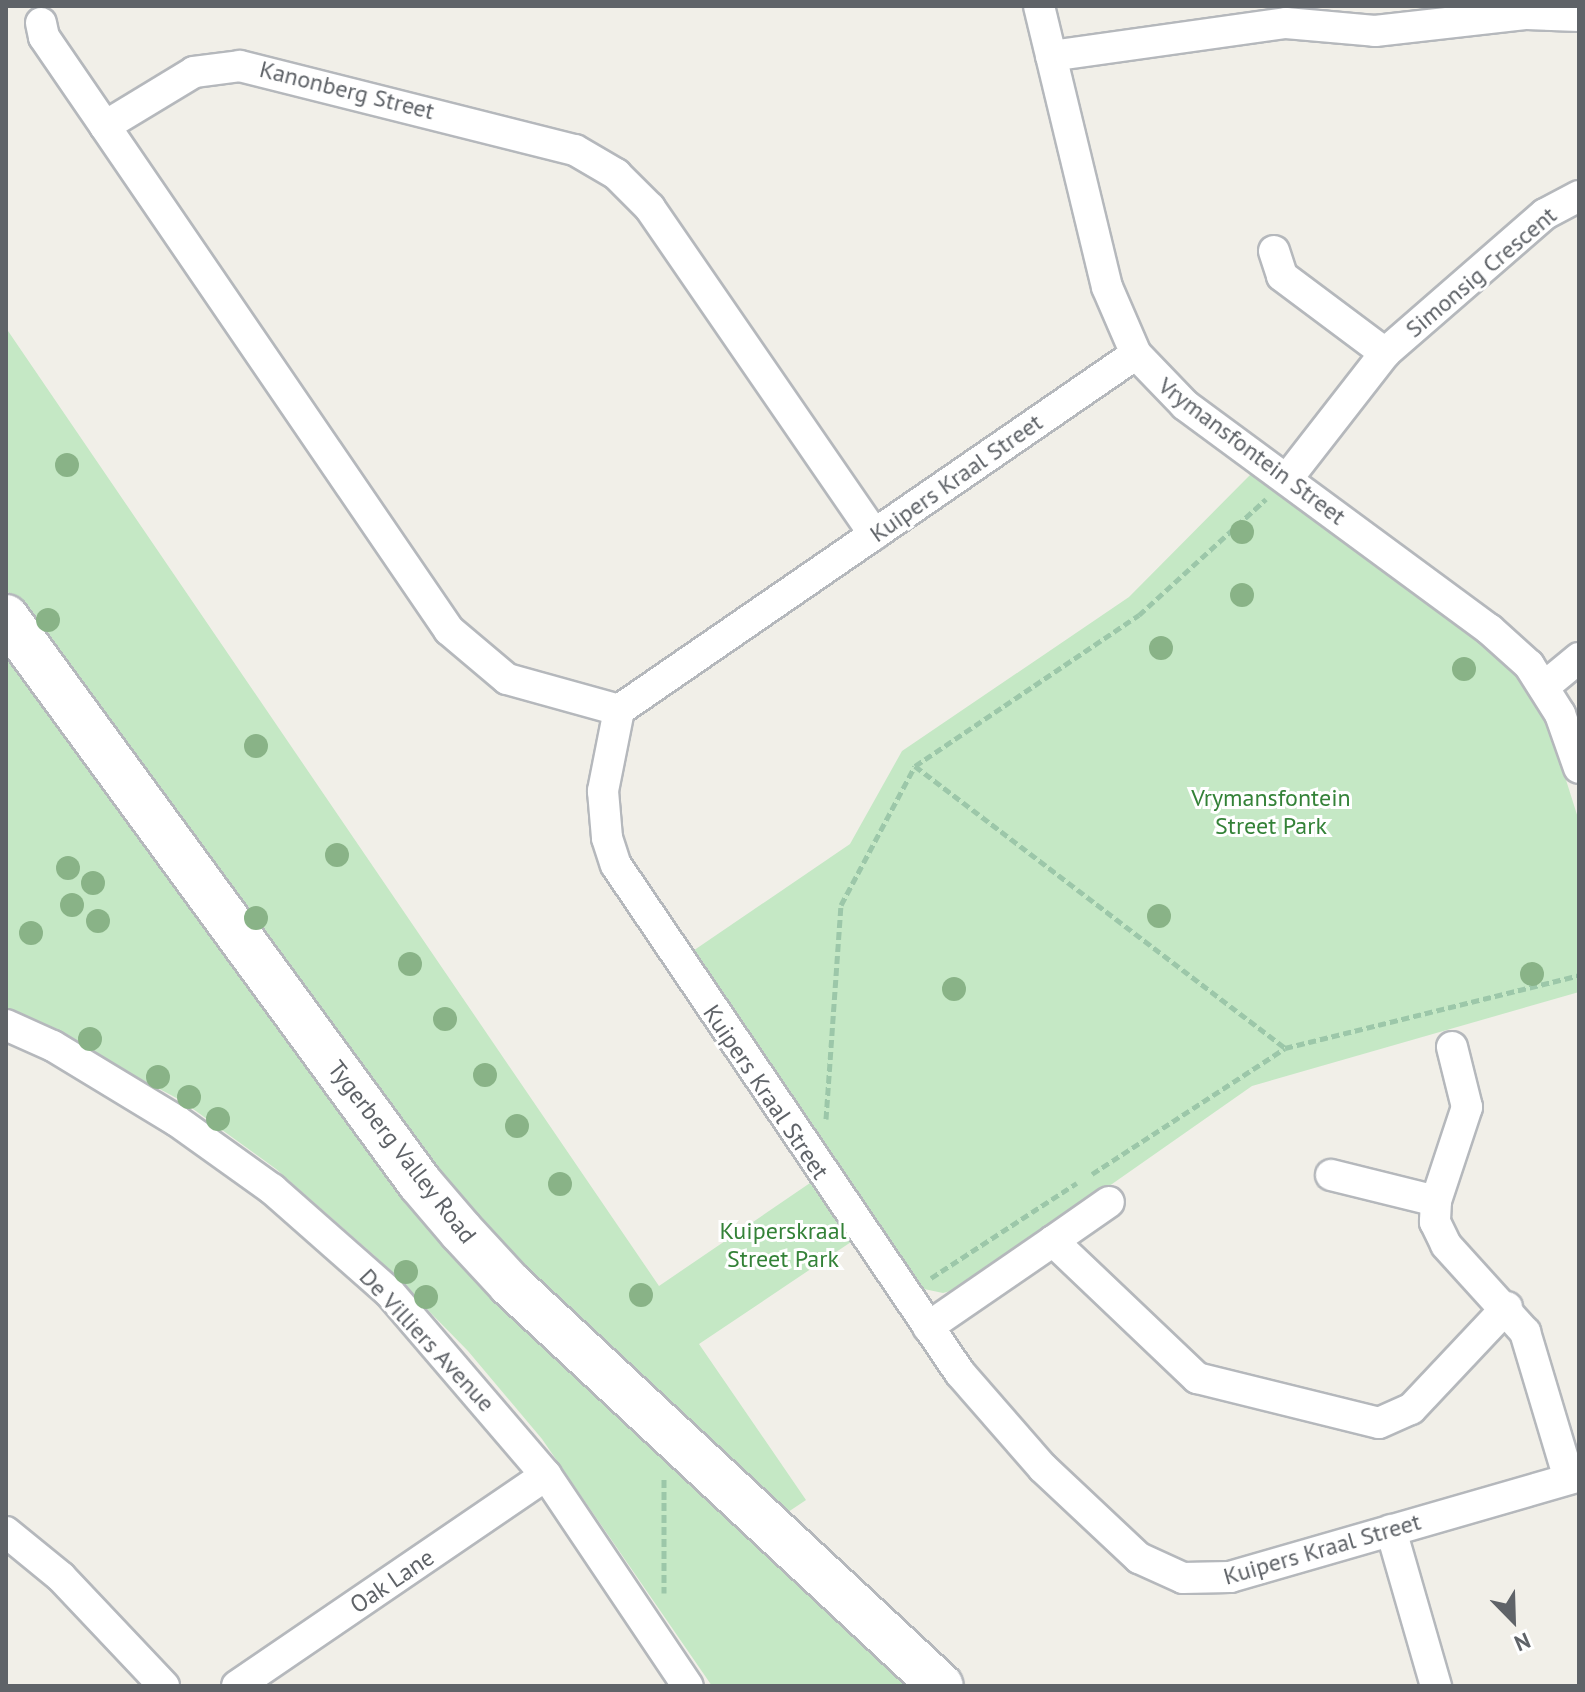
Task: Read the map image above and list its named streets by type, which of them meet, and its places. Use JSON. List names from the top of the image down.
{
  "streets": {
    "main road": ["Tygerberg Valley Road"],
    "street": [
      "Kanonberg Street",
      "Simonsig Crescent",
      "Vrymansfontein Street",
      "Kuipers Kraal Street",
      "De Villiers Avenue",
      "Oak Lane"
    ]
  },
  "crossings": [
    ["Kanonberg Street", "Kuipers Kraal Street"],
    ["Simonsig Crescent", "Vrymansfontein Street"],
    ["Vrymansfontein Street", "Kuipers Kraal Street"],
    ["De Villiers Avenue", "Oak Lane"]
  ],
  "parks": ["Vrymansfontein Street Park", "Kuiperskraal Street Park"],
  "north": "bottom right"
}
